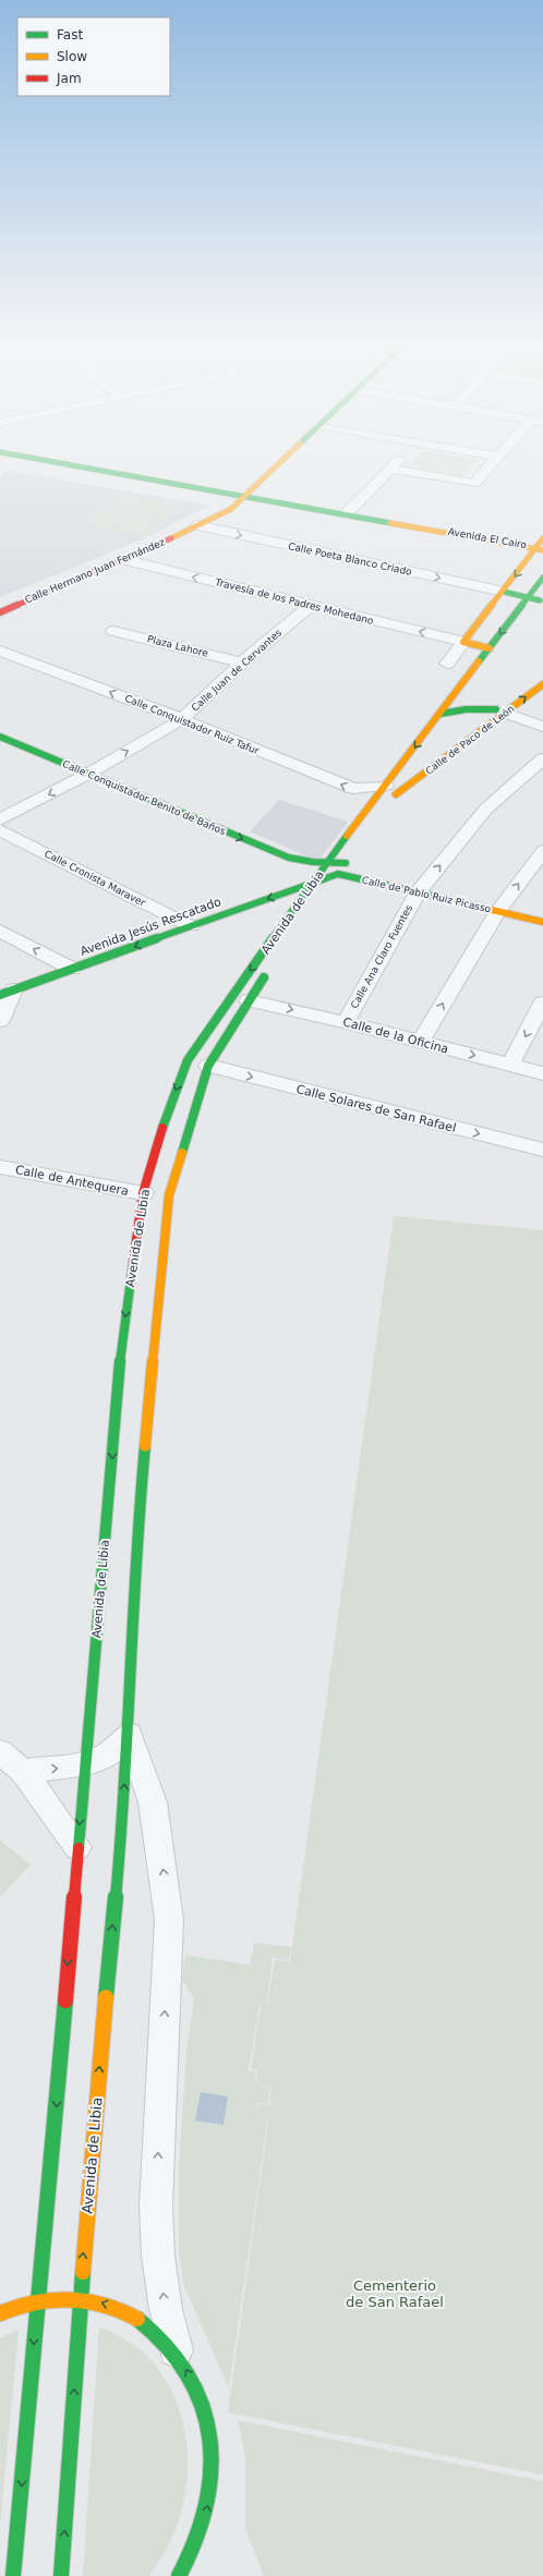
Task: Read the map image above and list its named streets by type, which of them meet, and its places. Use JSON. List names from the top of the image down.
{
  "streets": {
    "main road": [
      "Avenida El Cairo",
      "Calle Hermano Juan Fernández",
      "Calle de Paco de León",
      "Calle Conquistador Benito de Baños",
      "Calle de Pablo Ruiz Picasso",
      "Avenida de Libia",
      "Avenida Jesús Rescatado"
    ],
    "street": [
      "Calle Poeta Blanco Criado",
      "Travesía de los Padres Mohedano",
      "Plaza Lahore",
      "Calle Juan de Cervantes",
      "Calle Conquistador Ruiz Tafur",
      "Calle Cronista Maraver",
      "Calle Ana Claro Fuentes",
      "Calle de la Oficina",
      "Calle Solares de San Rafael",
      "Calle de Antequera"
    ]
  },
  "crossings": [
    ["Avenida El Cairo", "Calle Hermano Juan Fernández"],
    ["Calle Poeta Blanco Criado", "Calle Hermano Juan Fernández"],
    ["Calle Hermano Juan Fernández", "Travesía de los Padres Mohedano"],
    ["Travesía de los Padres Mohedano", "Calle Juan de Cervantes"],
    ["Plaza Lahore", "Calle Juan de Cervantes"],
    ["Calle Juan de Cervantes", "Calle Conquistador Ruiz Tafur"],
    ["Calle Juan de Cervantes", "Calle Conquistador Benito de Baños"],
    ["Calle Conquistador Ruiz Tafur", "Calle de Paco de León"],
    ["Calle Conquistador Ruiz Tafur", "Avenida de Libia"],
    ["Calle de Paco de León", "Avenida de Libia"],
    ["Calle Conquistador Benito de Baños", "Avenida de Libia"],
    ["Calle Conquistador Benito de Baños", "Avenida Jesús Rescatado"],
    ["Calle Cronista Maraver", "Avenida Jesús Rescatado"],
    ["Calle de Pablo Ruiz Picasso", "Avenida de Libia"],
    ["Calle de Pablo Ruiz Picasso", "Calle Ana Claro Fuentes"],
    ["Avenida de Libia", "Avenida Jesús Rescatado"],
    ["Avenida de Libia", "Calle de la Oficina"],
    ["Avenida de Libia", "Calle Solares de San Rafael"],
    ["Avenida de Libia", "Calle de Antequera"],
    ["Calle Ana Claro Fuentes", "Calle de la Oficina"]
  ],
  "one_way": [
    "Calle Poeta Blanco Criado",
    "Travesía de los Padres Mohedano",
    "Calle Conquistador Ruiz Tafur",
    "Calle Conquistador Benito de Baños",
    "Avenida Jesús Rescatado",
    "Calle de la Oficina",
    "Calle Solares de San Rafael"
  ],
  "parks": ["Cementerio de San Rafael"],
  "legend": ["Fast", "Slow", "Jam"]
}
